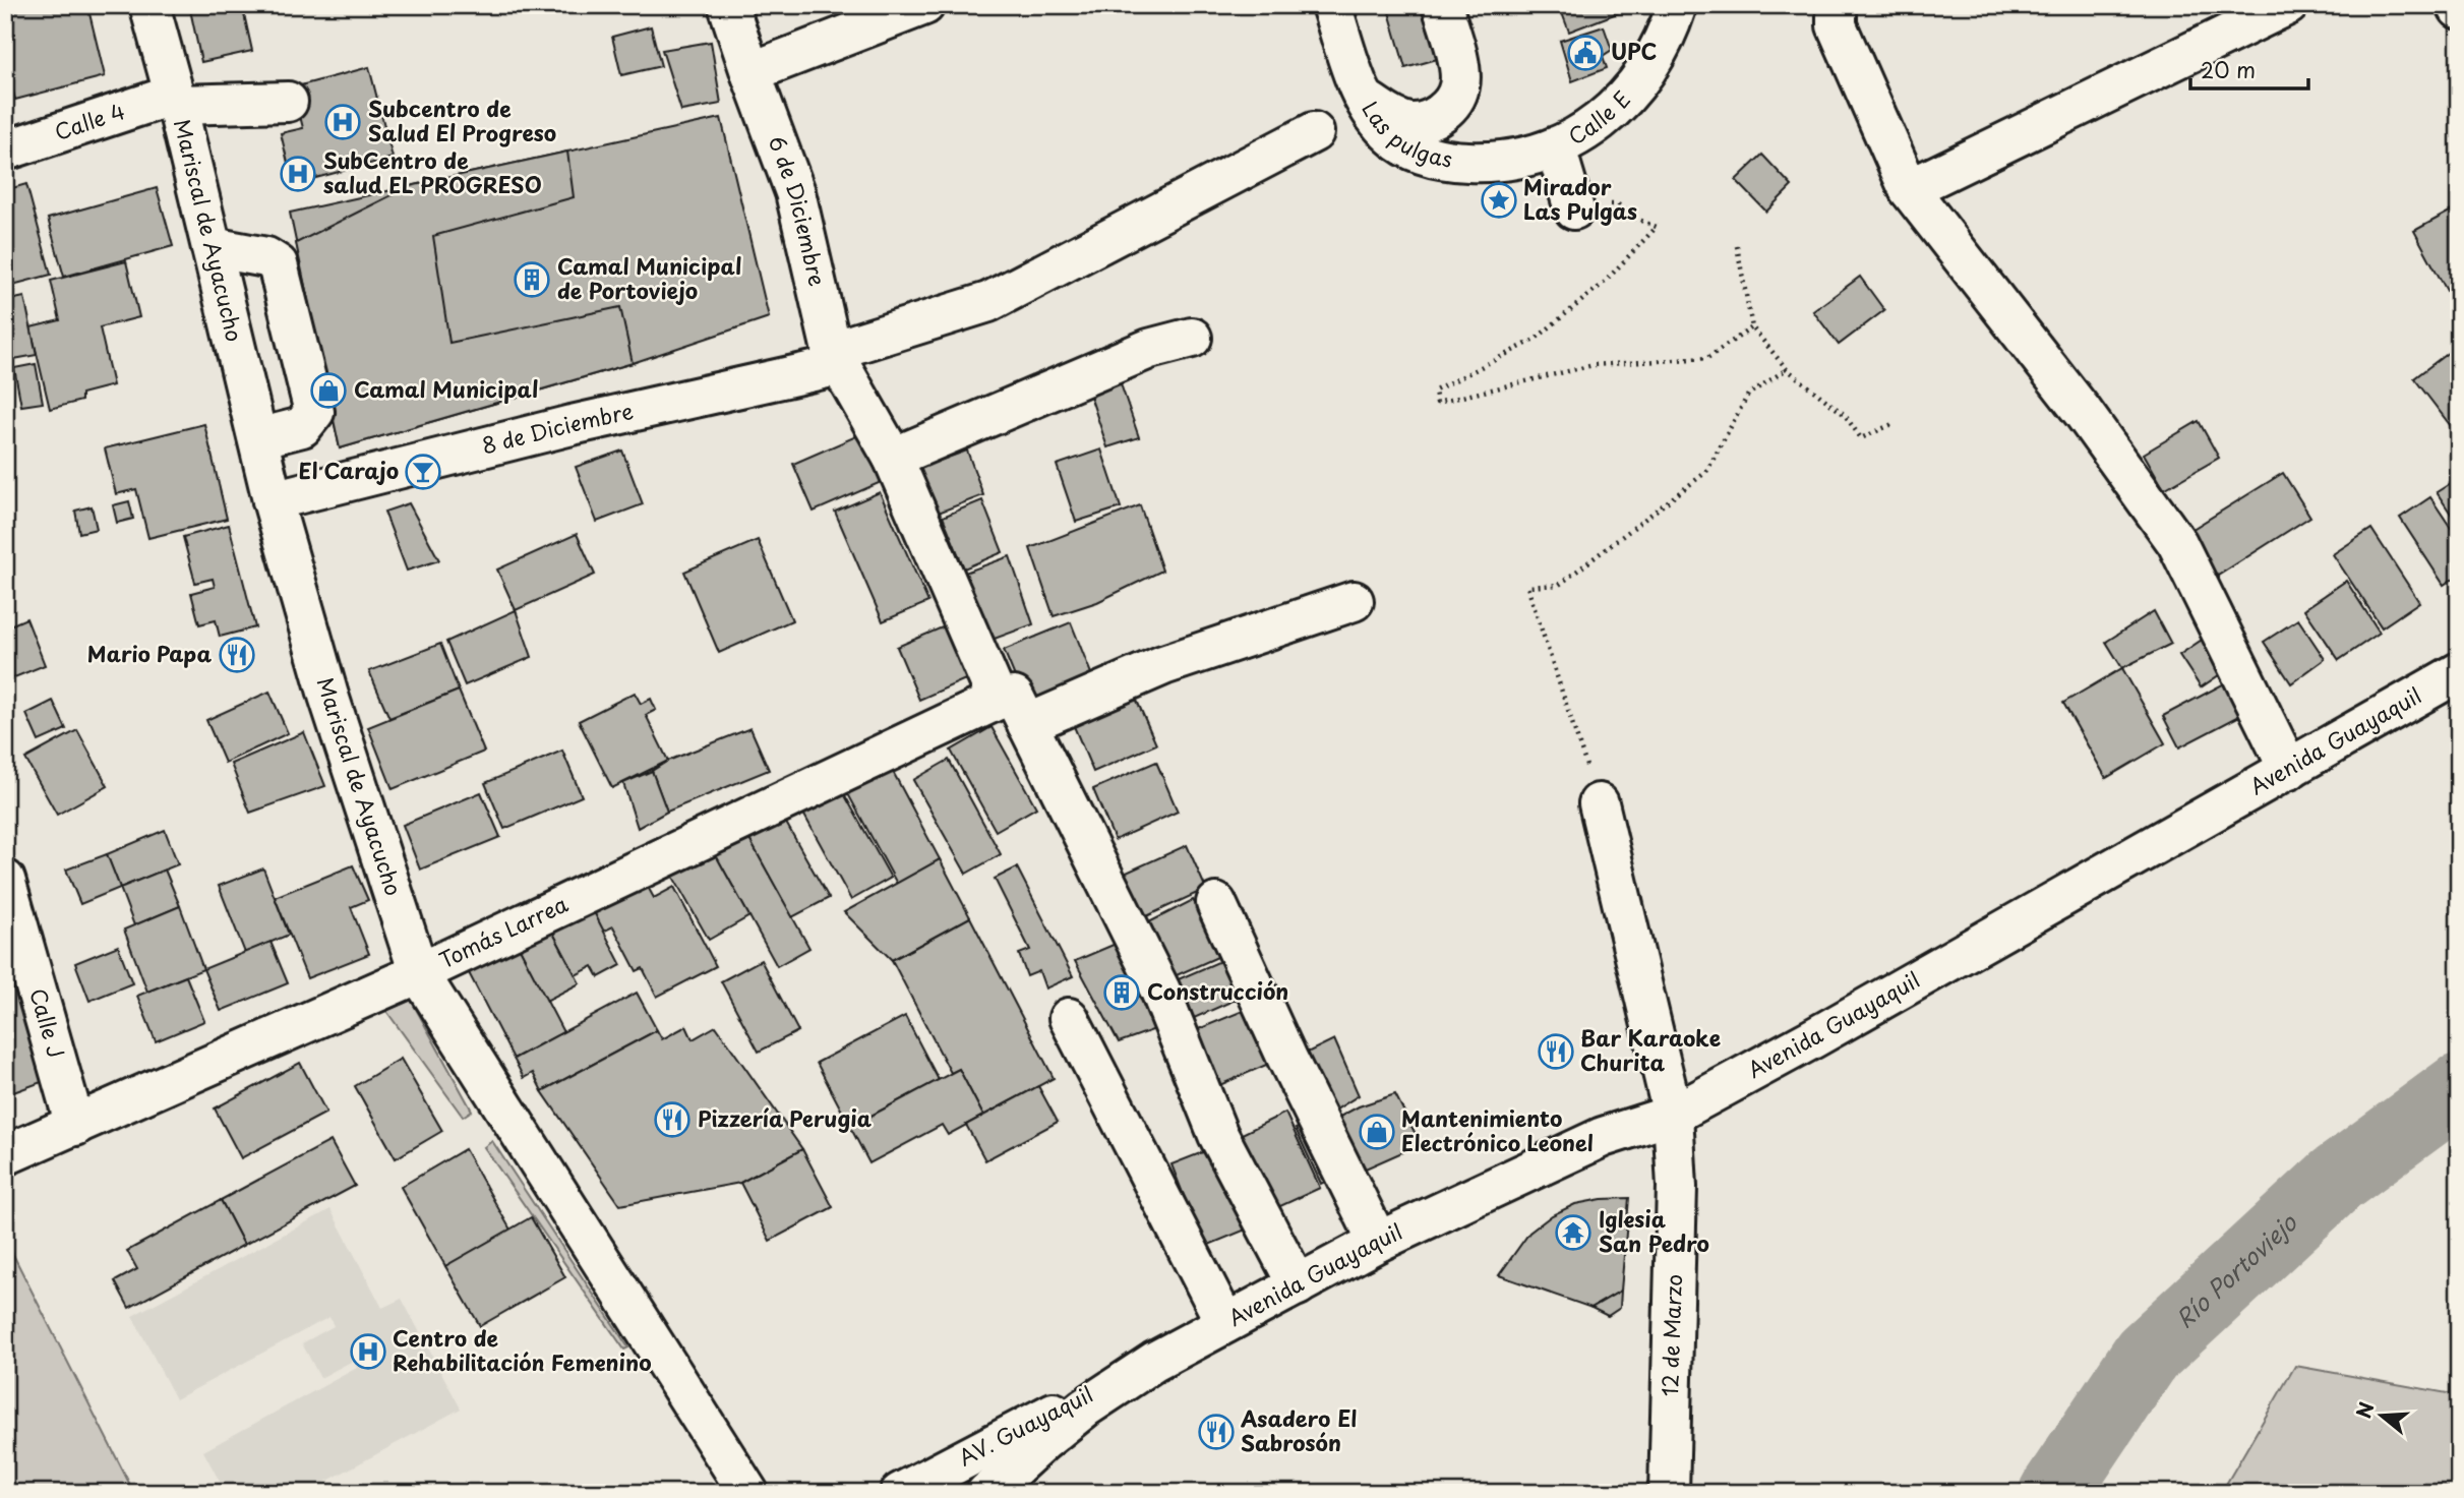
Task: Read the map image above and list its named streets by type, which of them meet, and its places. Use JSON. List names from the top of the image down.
{
  "streets": {
    "street": [
      "Calle E",
      "Calle 4",
      "Las pulgas",
      "6 de Diciembre",
      "Mariscal de Ayacucho",
      "8 de Diciembre",
      "Avenida Guayaquil",
      "Tomás Larrea",
      "Calle J",
      "12 de Marzo",
      "AV. Guayaquil"
    ]
  },
  "crossings": [
    ["Calle E", "Las pulgas"],
    ["Calle 4", "Mariscal de Ayacucho"],
    ["6 de Diciembre", "8 de Diciembre"],
    ["6 de Diciembre", "Tomás Larrea"],
    ["Mariscal de Ayacucho", "8 de Diciembre"],
    ["Mariscal de Ayacucho", "Tomás Larrea"],
    ["Avenida Guayaquil", "12 de Marzo"],
    ["Avenida Guayaquil", "AV. Guayaquil"],
    ["Tomás Larrea", "Calle J"]
  ],
  "water": ["Río Portoviejo"],
  "places": {
    "public building": ["UPC"],
    "hospital": ["Subcentro de Salud El Progreso", "SubCentro de salud EL PROGRESO", "Centro de Rehabilitación Femenino"],
    "place": ["Mirador Las Pulgas"],
    "building": ["Camal Municipal de Portoviejo", "Construcción"],
    "shop": ["Camal Municipal", "Mantenimiento Electrónico Leonel"],
    "bar": ["El Carajo"],
    "restaurant": [
      "Mario Papa",
      "Bar Karaoke Churita",
      "Pizzería Perugia",
      "Asadero El Sabrosón"
    ],
    "temple": ["Iglesia San Pedro"]
  },
  "scale_bar": "20 m",
  "north": "left"
}
